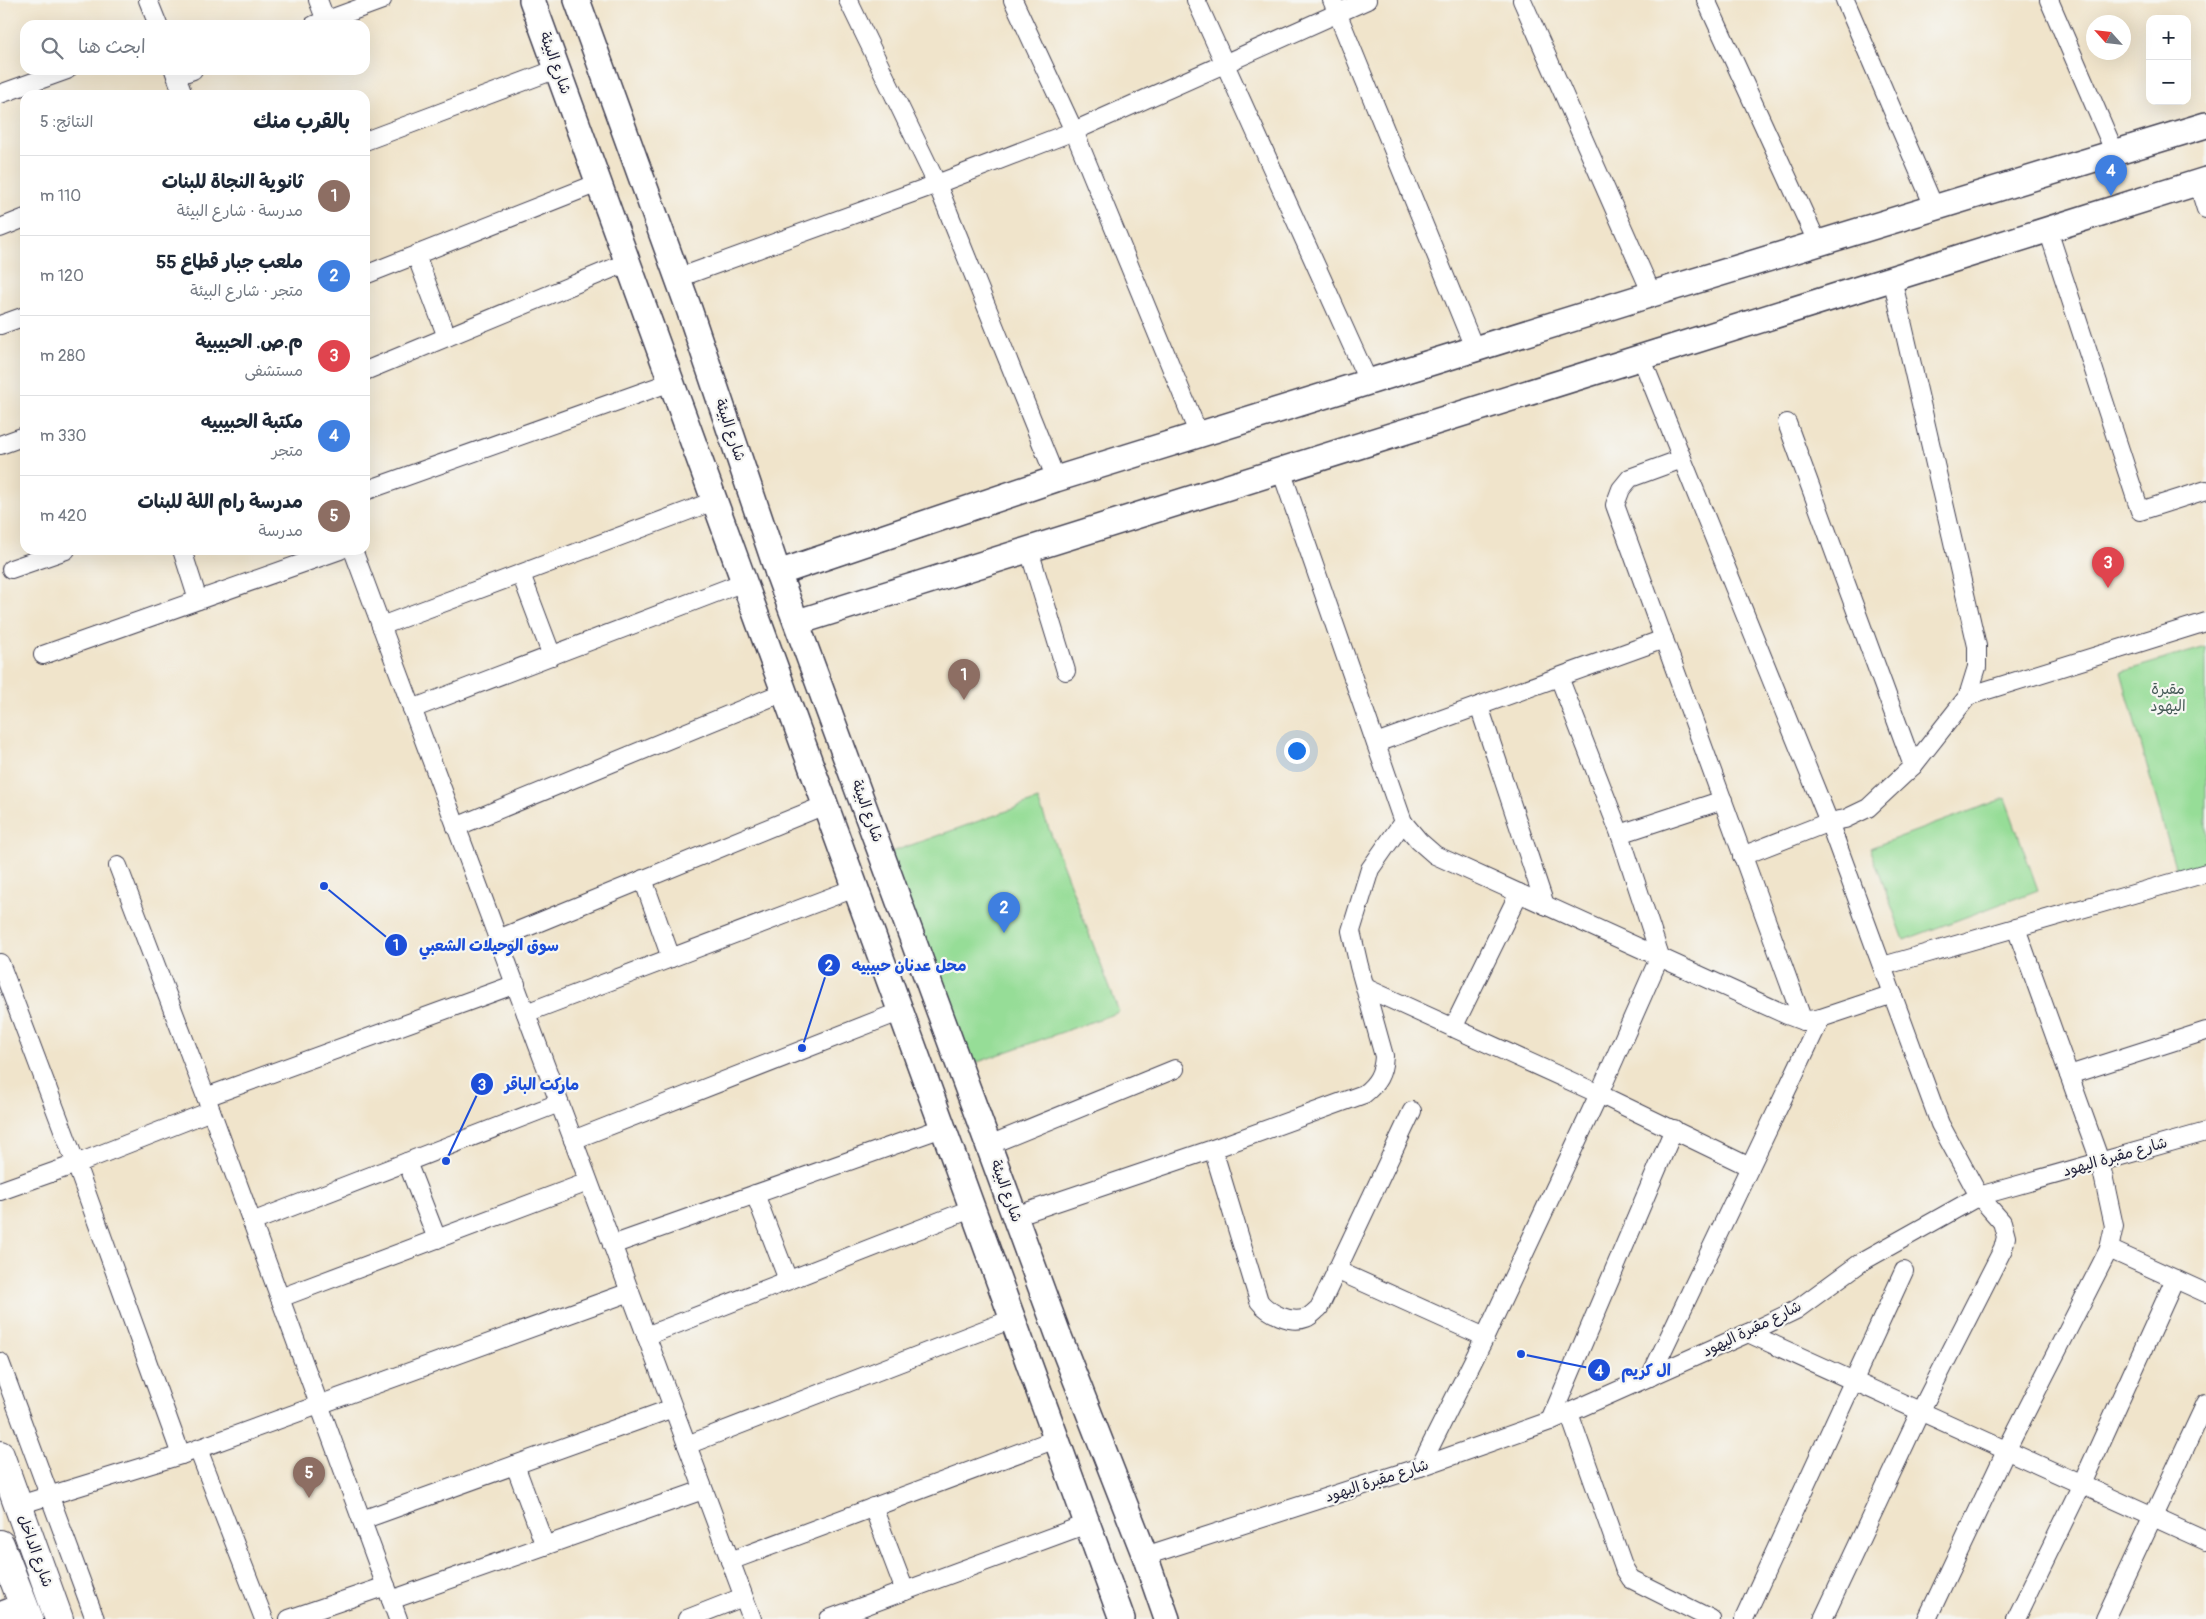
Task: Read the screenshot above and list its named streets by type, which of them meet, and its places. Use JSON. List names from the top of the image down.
{
  "streets": {
    "main road": ["شارع الداخل"],
    "street": ["شارع البيئة", "شارع مقبرة اليهود"]
  },
  "crossings": [
    ["شارع البيئة", "شارع مقبرة اليهود"]
  ],
  "parks": ["مقبرة اليهود"],
  "places": [
    "سوق الوحيلات الشعبي",
    "محل عدنان حبيبيه",
    "ماركت الباقر",
    "ال كريم"
  ],
  "north": "top left",
  "page": {
    "map_buttons": ["+", "−"],
    "search": "ابحث هنا",
    "heading": ["بالقرب منك", "النتائج: 5"],
    "pins": [
      "4",
      "3",
      "1",
      "2",
      "5"
    ],
    "list": [
      {
        "mark": "1",
        "name": "ثانوية النجاة للبنات",
        "note": "مدرسة · شارع البيئة",
        "value": "110 m"
      },
      {
        "mark": "2",
        "name": "ملعب جبار قطاع 55",
        "note": "متجر · شارع البيئة",
        "value": "120 m"
      },
      {
        "mark": "3",
        "name": "م.ص. الحبيبية",
        "note": "مستشفى",
        "value": "280 m"
      },
      {
        "mark": "4",
        "name": "مكتبة الحبيبيه",
        "note": "متجر",
        "value": "330 m"
      },
      {
        "mark": "5",
        "name": "مدرسة رام اللة للبنات",
        "note": "مدرسة",
        "value": "420 m"
      }
    ]
  }
}
